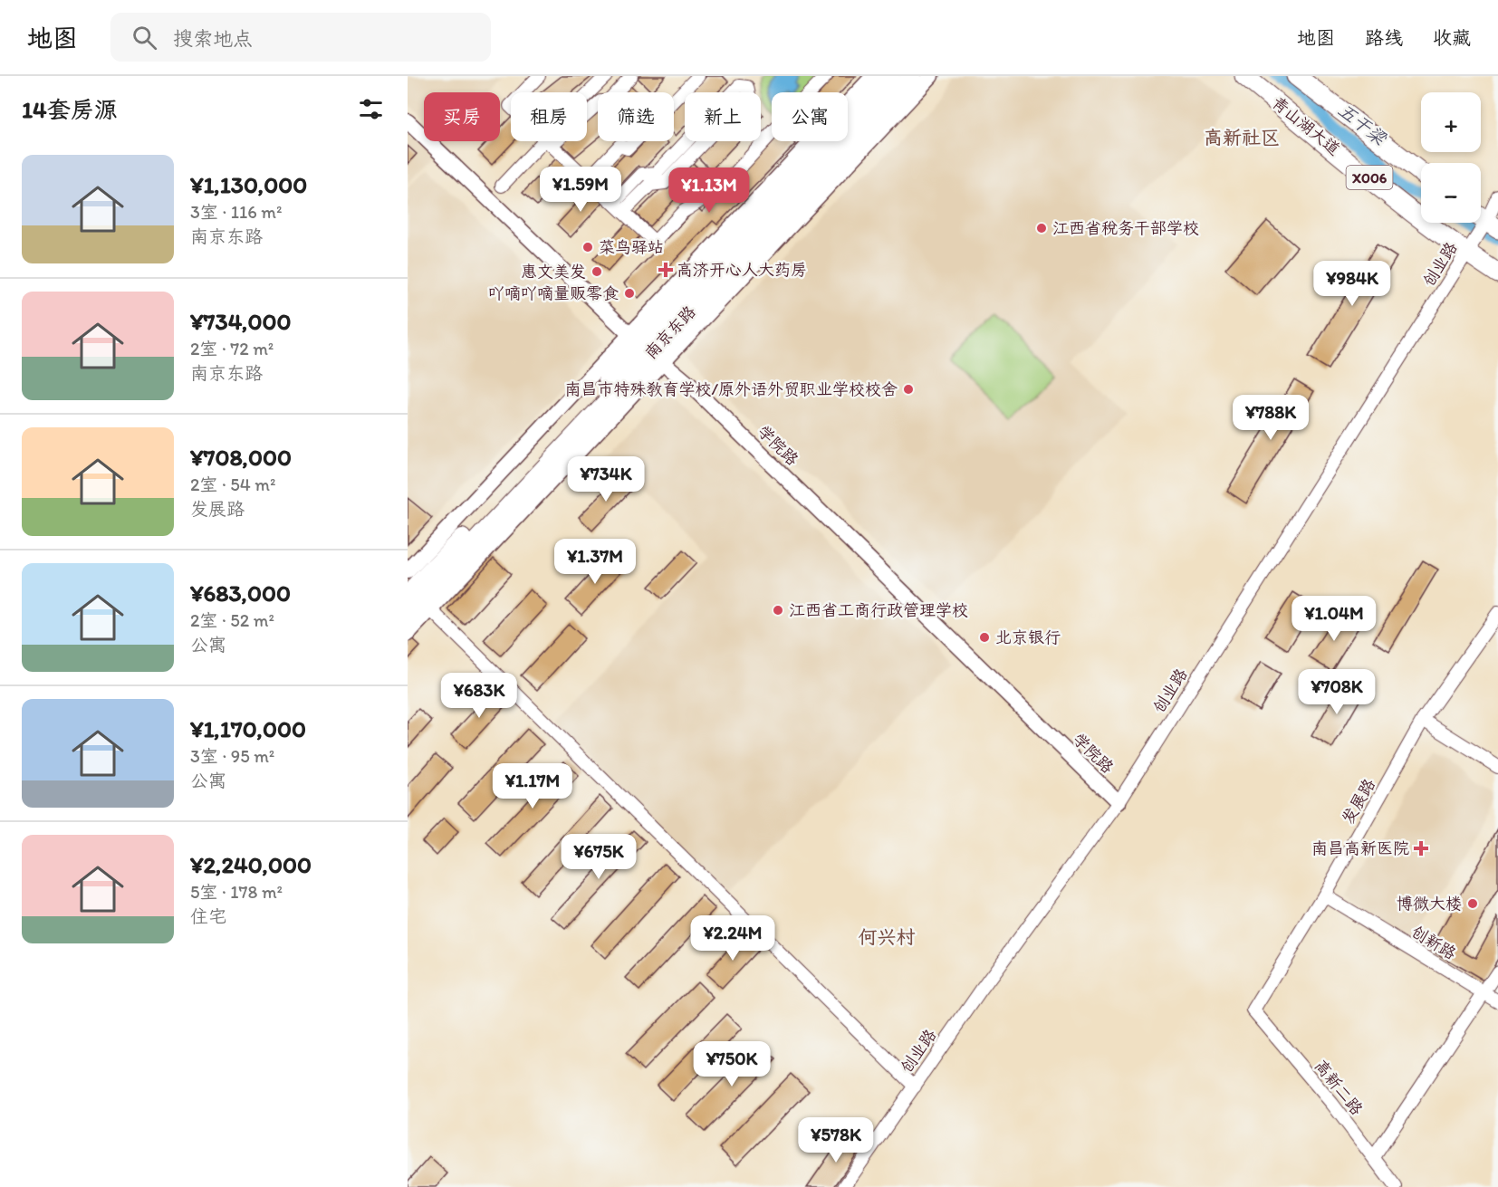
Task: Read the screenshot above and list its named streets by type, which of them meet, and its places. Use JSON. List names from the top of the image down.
{
  "streets": {
    "main road": ["青山湖大道", "X006", "南京东路"],
    "street": [
      "创业路",
      "学院路",
      "发展路",
      "创新路",
      "高新二路"
    ]
  },
  "crossings": [
    ["青山湖大道", "创业路"],
    ["创业路", "学院路"],
    ["南京东路", "学院路"],
    ["发展路", "创新路"],
    ["发展路", "高新二路"]
  ],
  "districts": ["高新社区", "何兴村"],
  "water": ["五干梁"],
  "places": {
    "other": [
      "江西省税务干部学校",
      "菜鸟驿站",
      "惠文美发",
      "吖嘀吖嘀量贩零食",
      "南昌市特殊教育学校/原外语外贸职业学校校舍",
      "江西省工商行政管理学校",
      "北京银行",
      "博微大楼"
    ],
    "health": ["高济开心人大药房", "南昌高新医院"]
  },
  "page": {
    "header": "地图",
    "search": "搜索地点",
    "nav": ["地图", "路线", "收藏"],
    "heading": "14套房源",
    "map_buttons": ["+", "−"],
    "chip": [
      "买房",
      "租房",
      "筛选",
      "新上",
      "公寓"
    ],
    "list": [
      {
        "name": "¥1,130,000",
        "note": "3室 · 116 m² · 南京东路"
      },
      {
        "name": "¥734,000",
        "note": "2室 · 72 m² · 南京东路"
      },
      {
        "name": "¥708,000",
        "note": "2室 · 54 m² · 发展路"
      },
      {
        "name": "¥683,000",
        "note": "2室 · 52 m² · 公寓"
      },
      {
        "name": "¥1,170,000",
        "note": "3室 · 95 m² · 公寓"
      },
      {
        "name": "¥2,240,000",
        "note": "5室 · 178 m² · 住宅"
      }
    ],
    "price": [
      "¥1.59M",
      "¥1.13M",
      "¥984K",
      "¥788K",
      "¥734K",
      "¥1.37M",
      "¥1.04M",
      "¥708K",
      "¥683K",
      "¥1.17M",
      "¥675K",
      "¥2.24M",
      "¥750K",
      "¥578K"
    ]
  }
}
